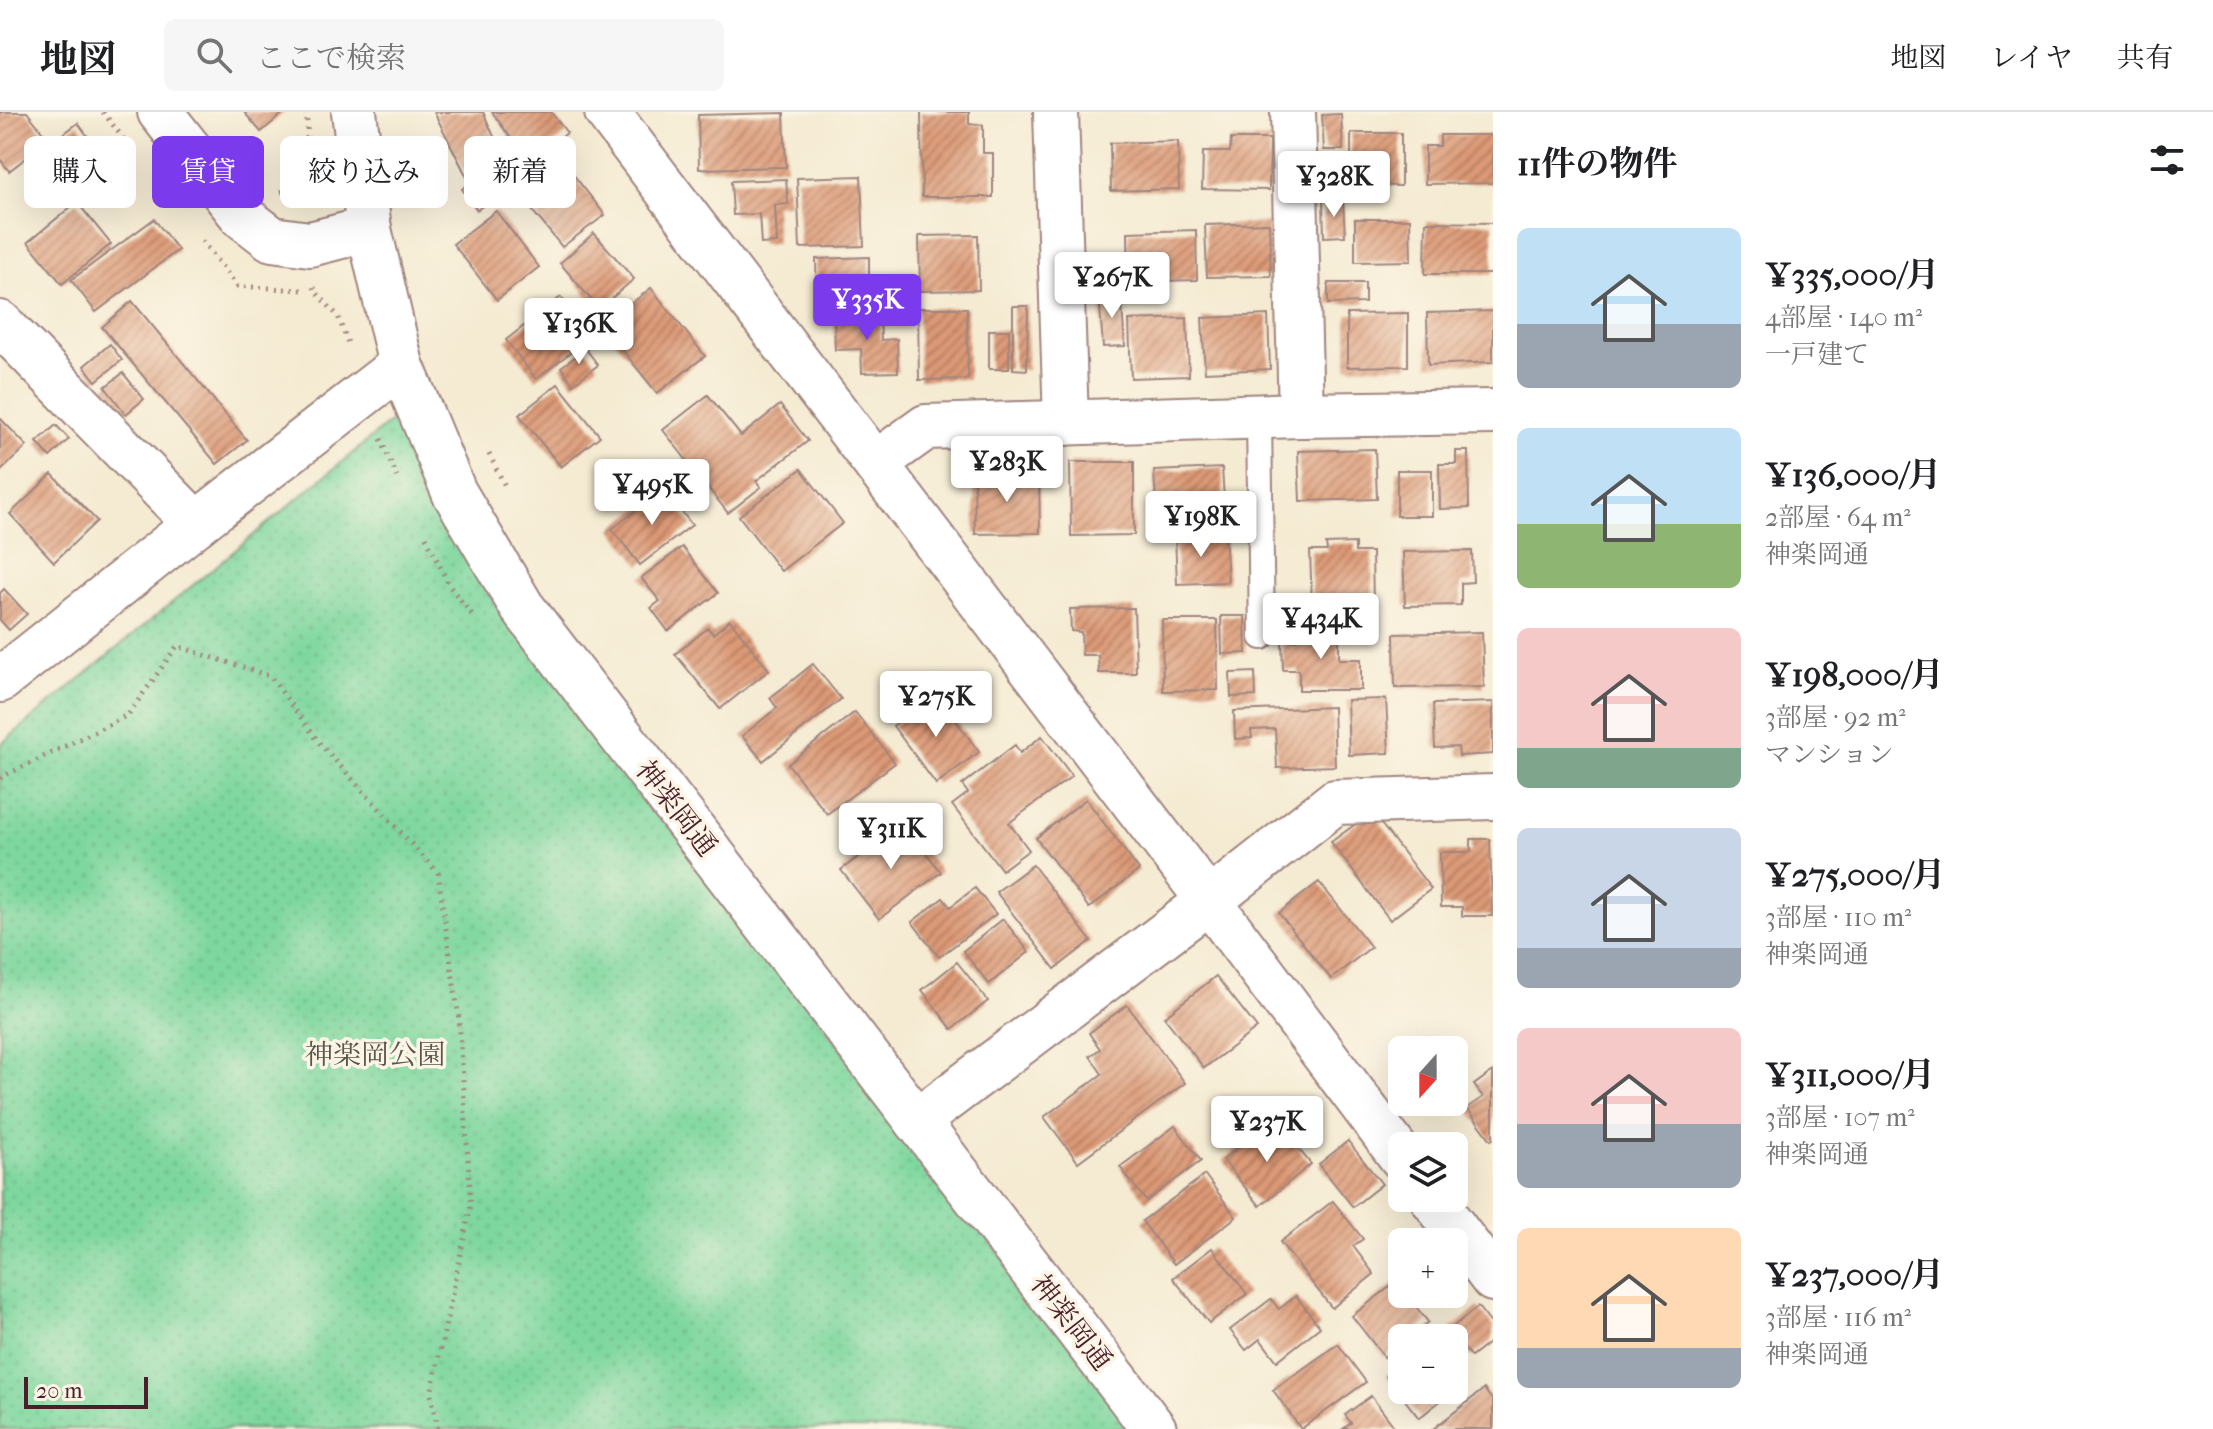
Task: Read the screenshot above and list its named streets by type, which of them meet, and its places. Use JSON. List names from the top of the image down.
{
  "streets": {
    "street": ["神楽岡通"]
  },
  "parks": ["神楽岡公園"],
  "scale_bar": "20 m",
  "north": "bottom",
  "page": {
    "header": "地図",
    "search": "ここで検索",
    "nav": ["地図", "レイヤ", "共有"],
    "heading": "11件の物件",
    "chip": [
      "購入",
      "賃貸",
      "絞り込み",
      "新着"
    ],
    "price": [
      "¥328K",
      "¥267K",
      "¥335K",
      "¥136K",
      "¥283K",
      "¥495K",
      "¥198K",
      "¥434K",
      "¥275K",
      "¥311K",
      "¥237K"
    ],
    "list": [
      {
        "name": "¥335,000/月",
        "note": "4部屋 · 140 m² · 一戸建て"
      },
      {
        "name": "¥136,000/月",
        "note": "2部屋 · 64 m² · 神楽岡通"
      },
      {
        "name": "¥198,000/月",
        "note": "3部屋 · 92 m² · マンション"
      },
      {
        "name": "¥275,000/月",
        "note": "3部屋 · 110 m² · 神楽岡通"
      },
      {
        "name": "¥311,000/月",
        "note": "3部屋 · 107 m² · 神楽岡通"
      },
      {
        "name": "¥237,000/月",
        "note": "3部屋 · 116 m² · 神楽岡通"
      }
    ],
    "map_buttons": ["+", "−"],
    "scale": "20 m"
  }
}
